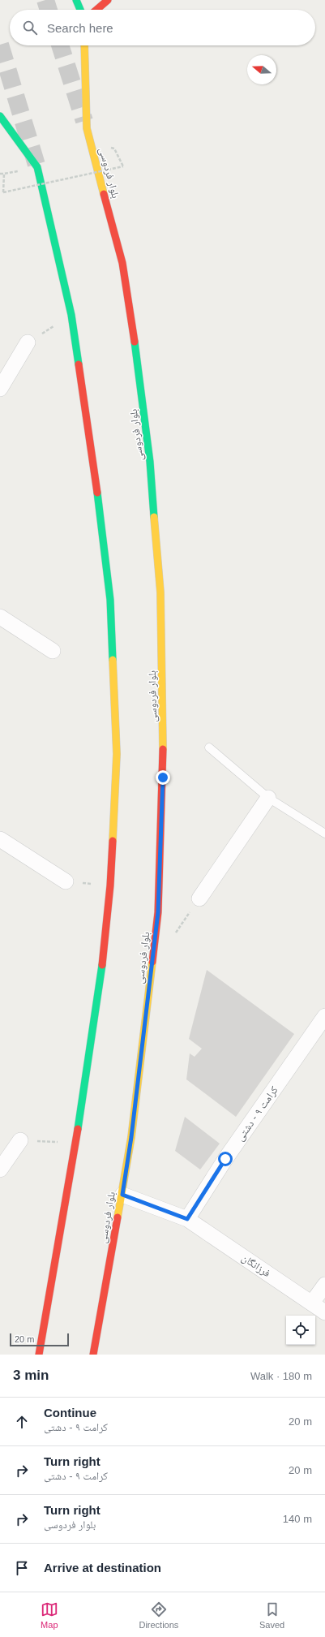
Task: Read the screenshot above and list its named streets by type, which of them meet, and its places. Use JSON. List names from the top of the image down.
{
  "streets": {
    "main road": ["بلوار فردوسی"],
    "street": ["کرامت ۹ - دشتی", "فرزانگان"]
  },
  "crossings": [
    ["کرامت ۹ - دشتی", "فرزانگان"]
  ],
  "scale_bar": "20 m",
  "north": "left",
  "page": {
    "search": "Search here",
    "scale": "20 m",
    "heading": ["3 min", "Walk · 180 m"],
    "list": [
      ["Continue", "کرامت ۹ - دشتی", "20 m"],
      ["Turn right", "کرامت ۹ - دشتی", "20 m"],
      ["Turn right", "بلوار فردوسی", "140 m"],
      "Arrive at destination"
    ],
    "nav": ["Map", "Directions", "Saved"]
  }
}
